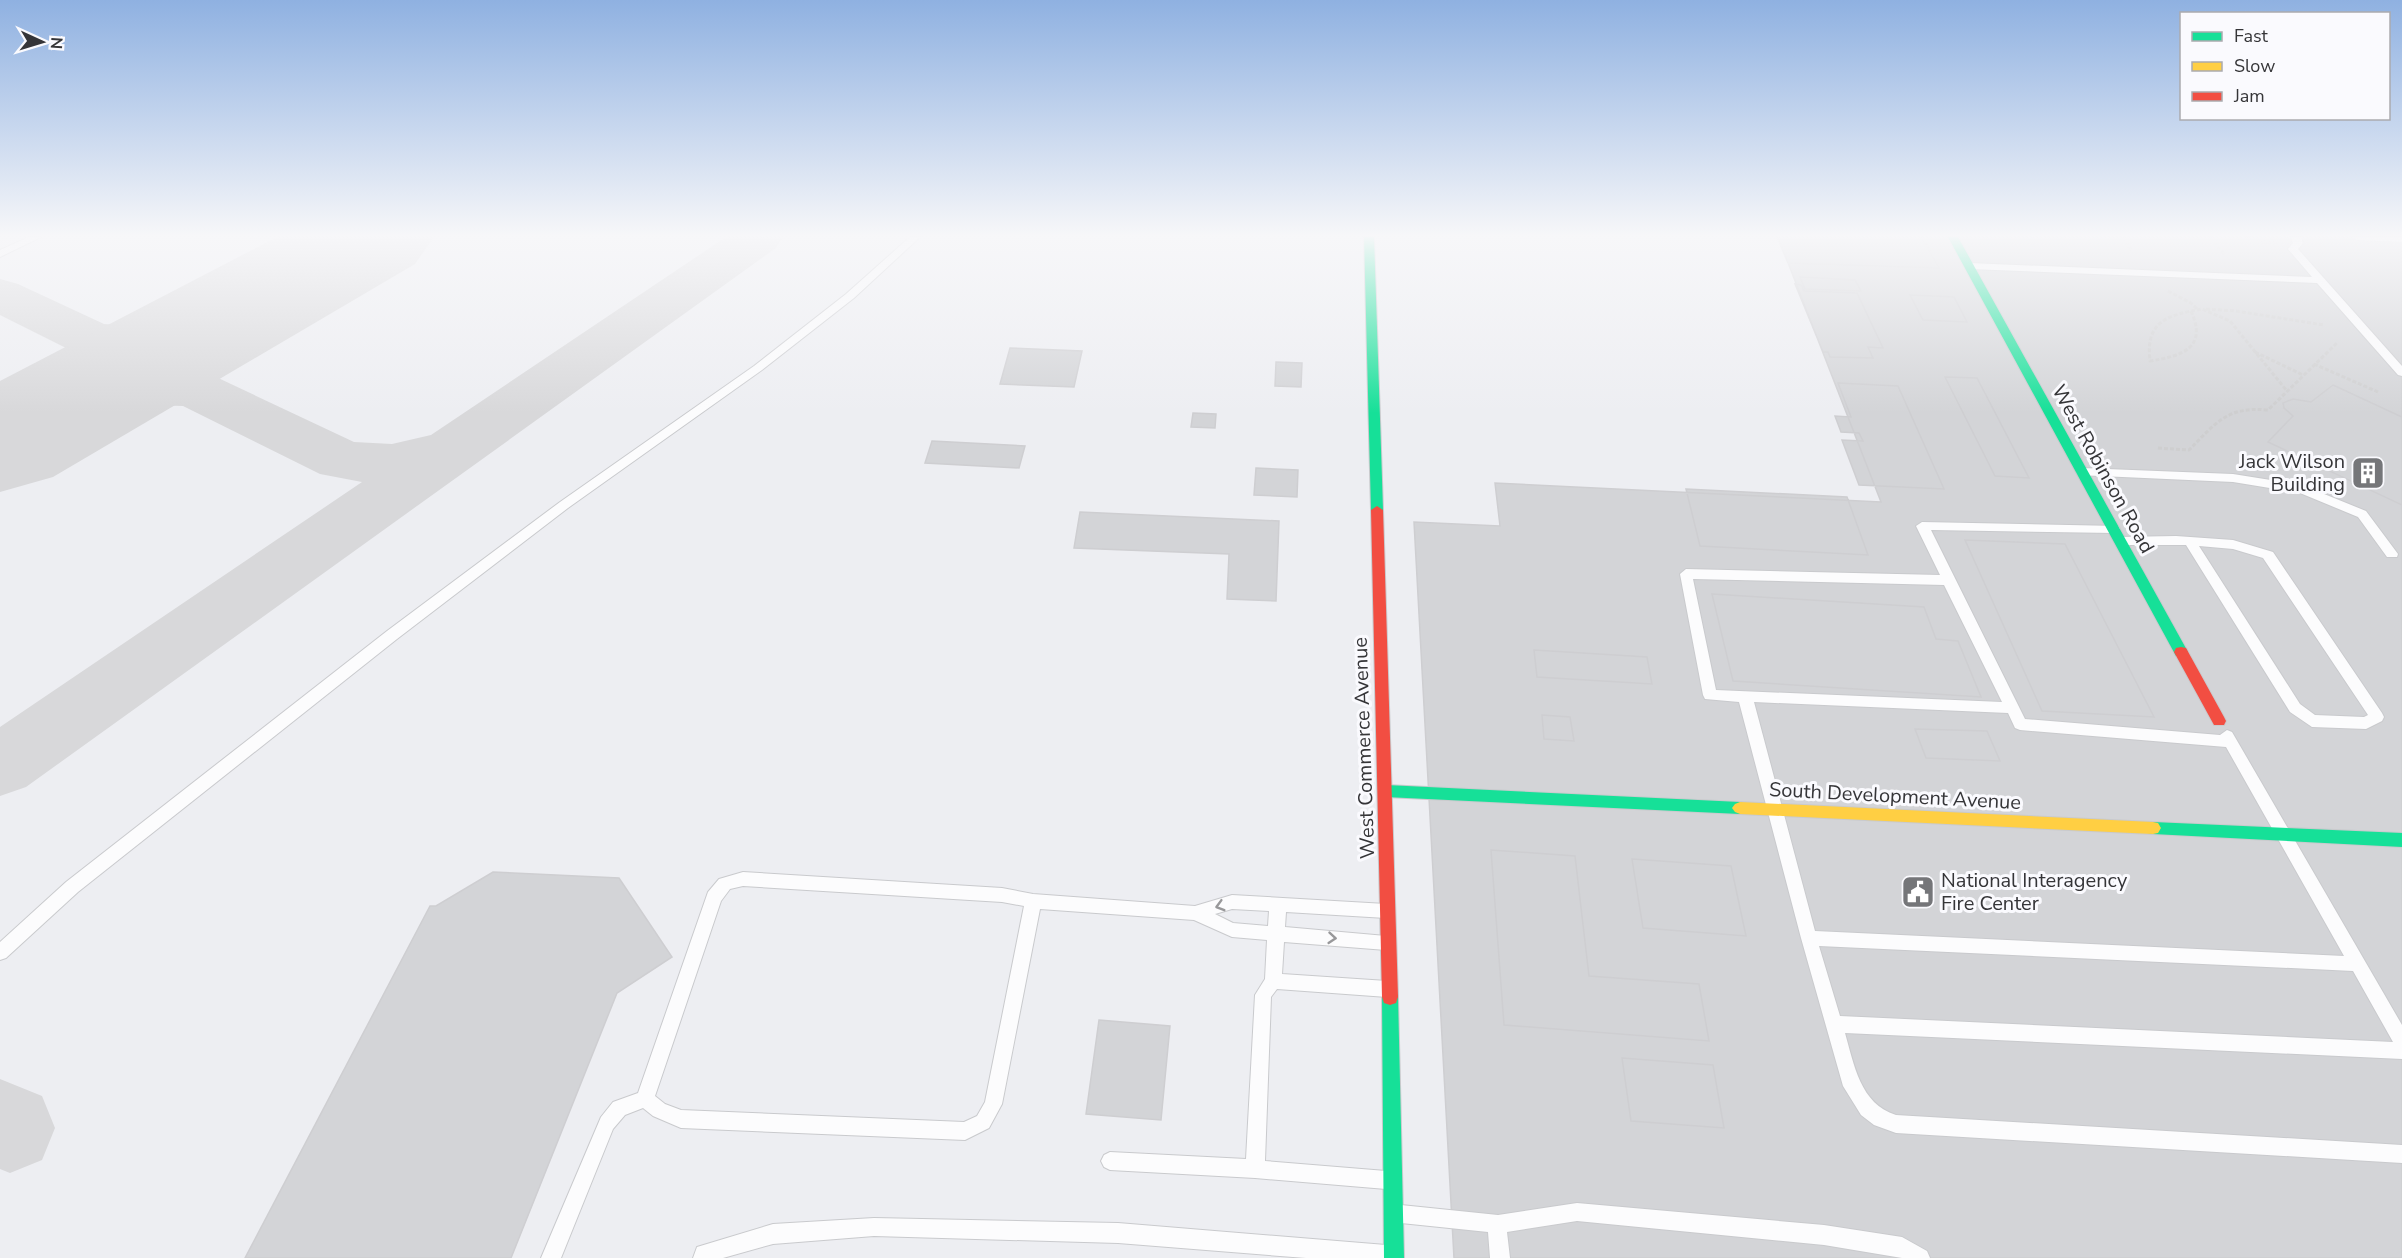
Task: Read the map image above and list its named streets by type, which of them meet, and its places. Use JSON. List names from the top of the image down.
{
  "streets": {
    "street": ["West Robinson Road", "West Commerce Avenue", "South Development Avenue"]
  },
  "crossings": [
    ["West Commerce Avenue", "South Development Avenue"]
  ],
  "places": {
    "building": ["Jack Wilson Building"],
    "public building": ["National Interagency Fire Center"]
  },
  "legend": ["Fast", "Slow", "Jam"],
  "north": "right"
}
